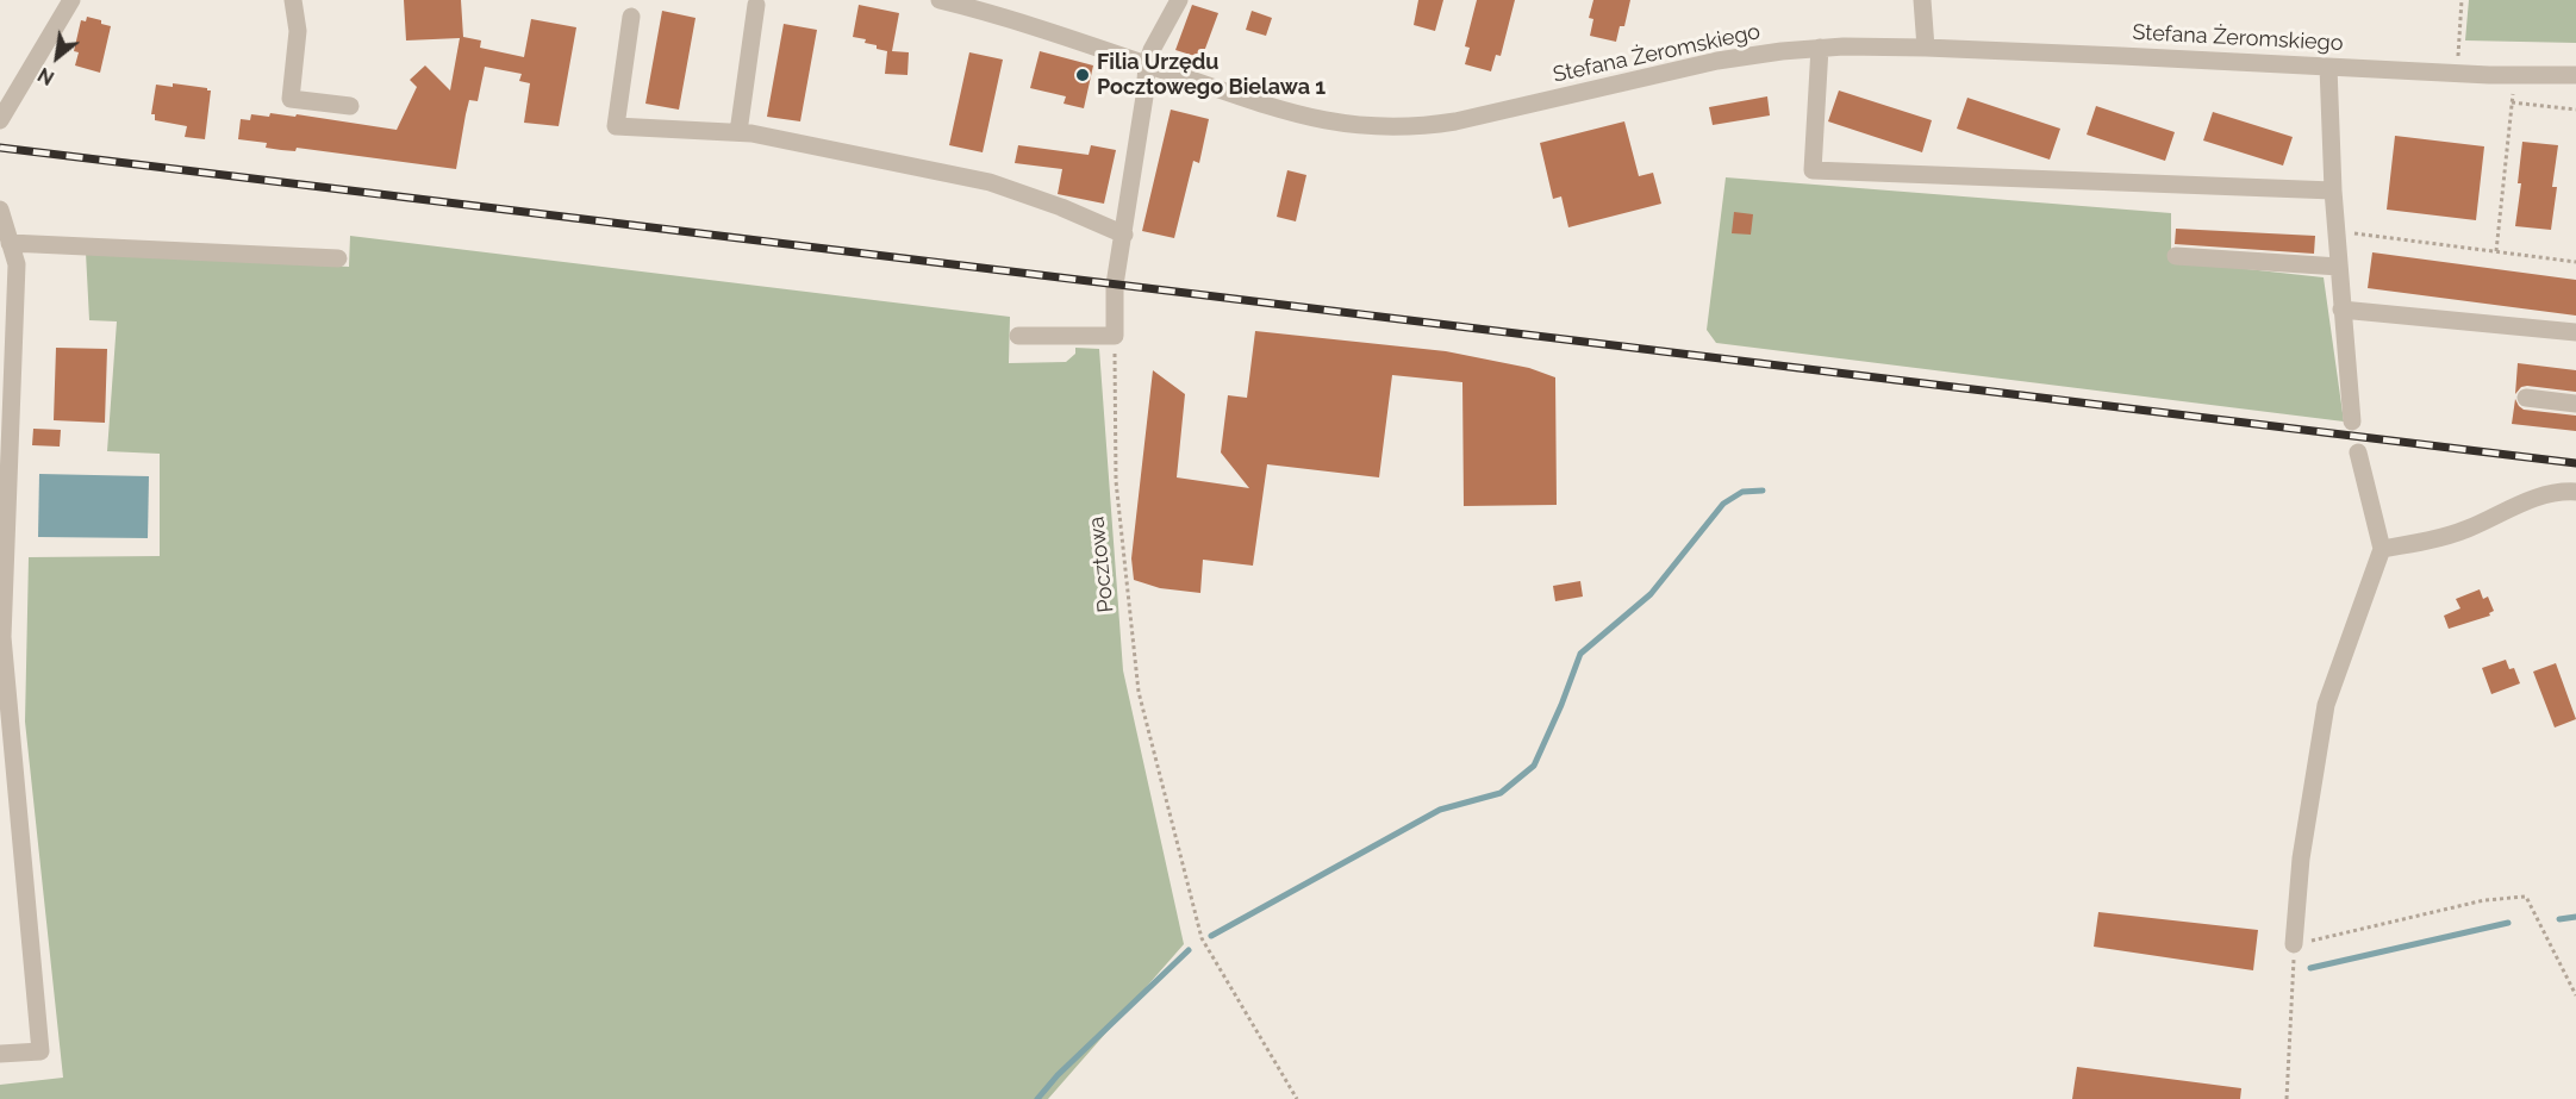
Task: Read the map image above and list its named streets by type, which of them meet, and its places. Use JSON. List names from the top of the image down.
{
  "streets": {
    "street": ["Stefana Żeromskiego"],
    "path": ["Pocztowa"]
  },
  "places": ["Filia Urzędu Pocztowego Bielawa 1"],
  "north": "bottom left"
}
